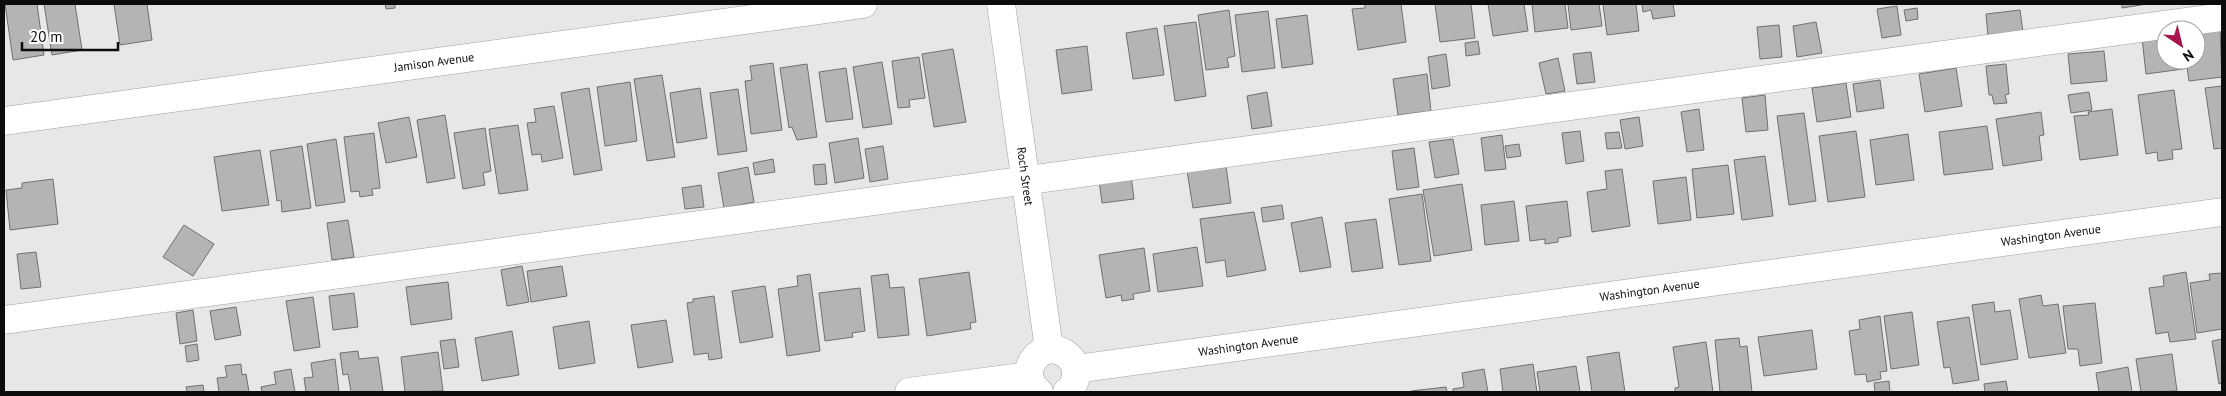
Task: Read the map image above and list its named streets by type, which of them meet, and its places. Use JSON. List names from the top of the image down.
{
  "streets": {
    "street": ["Jamison Avenue", "Roch Street", "Washington Avenue"]
  },
  "scale_bar": "20 m",
  "north": "bottom right"
}
